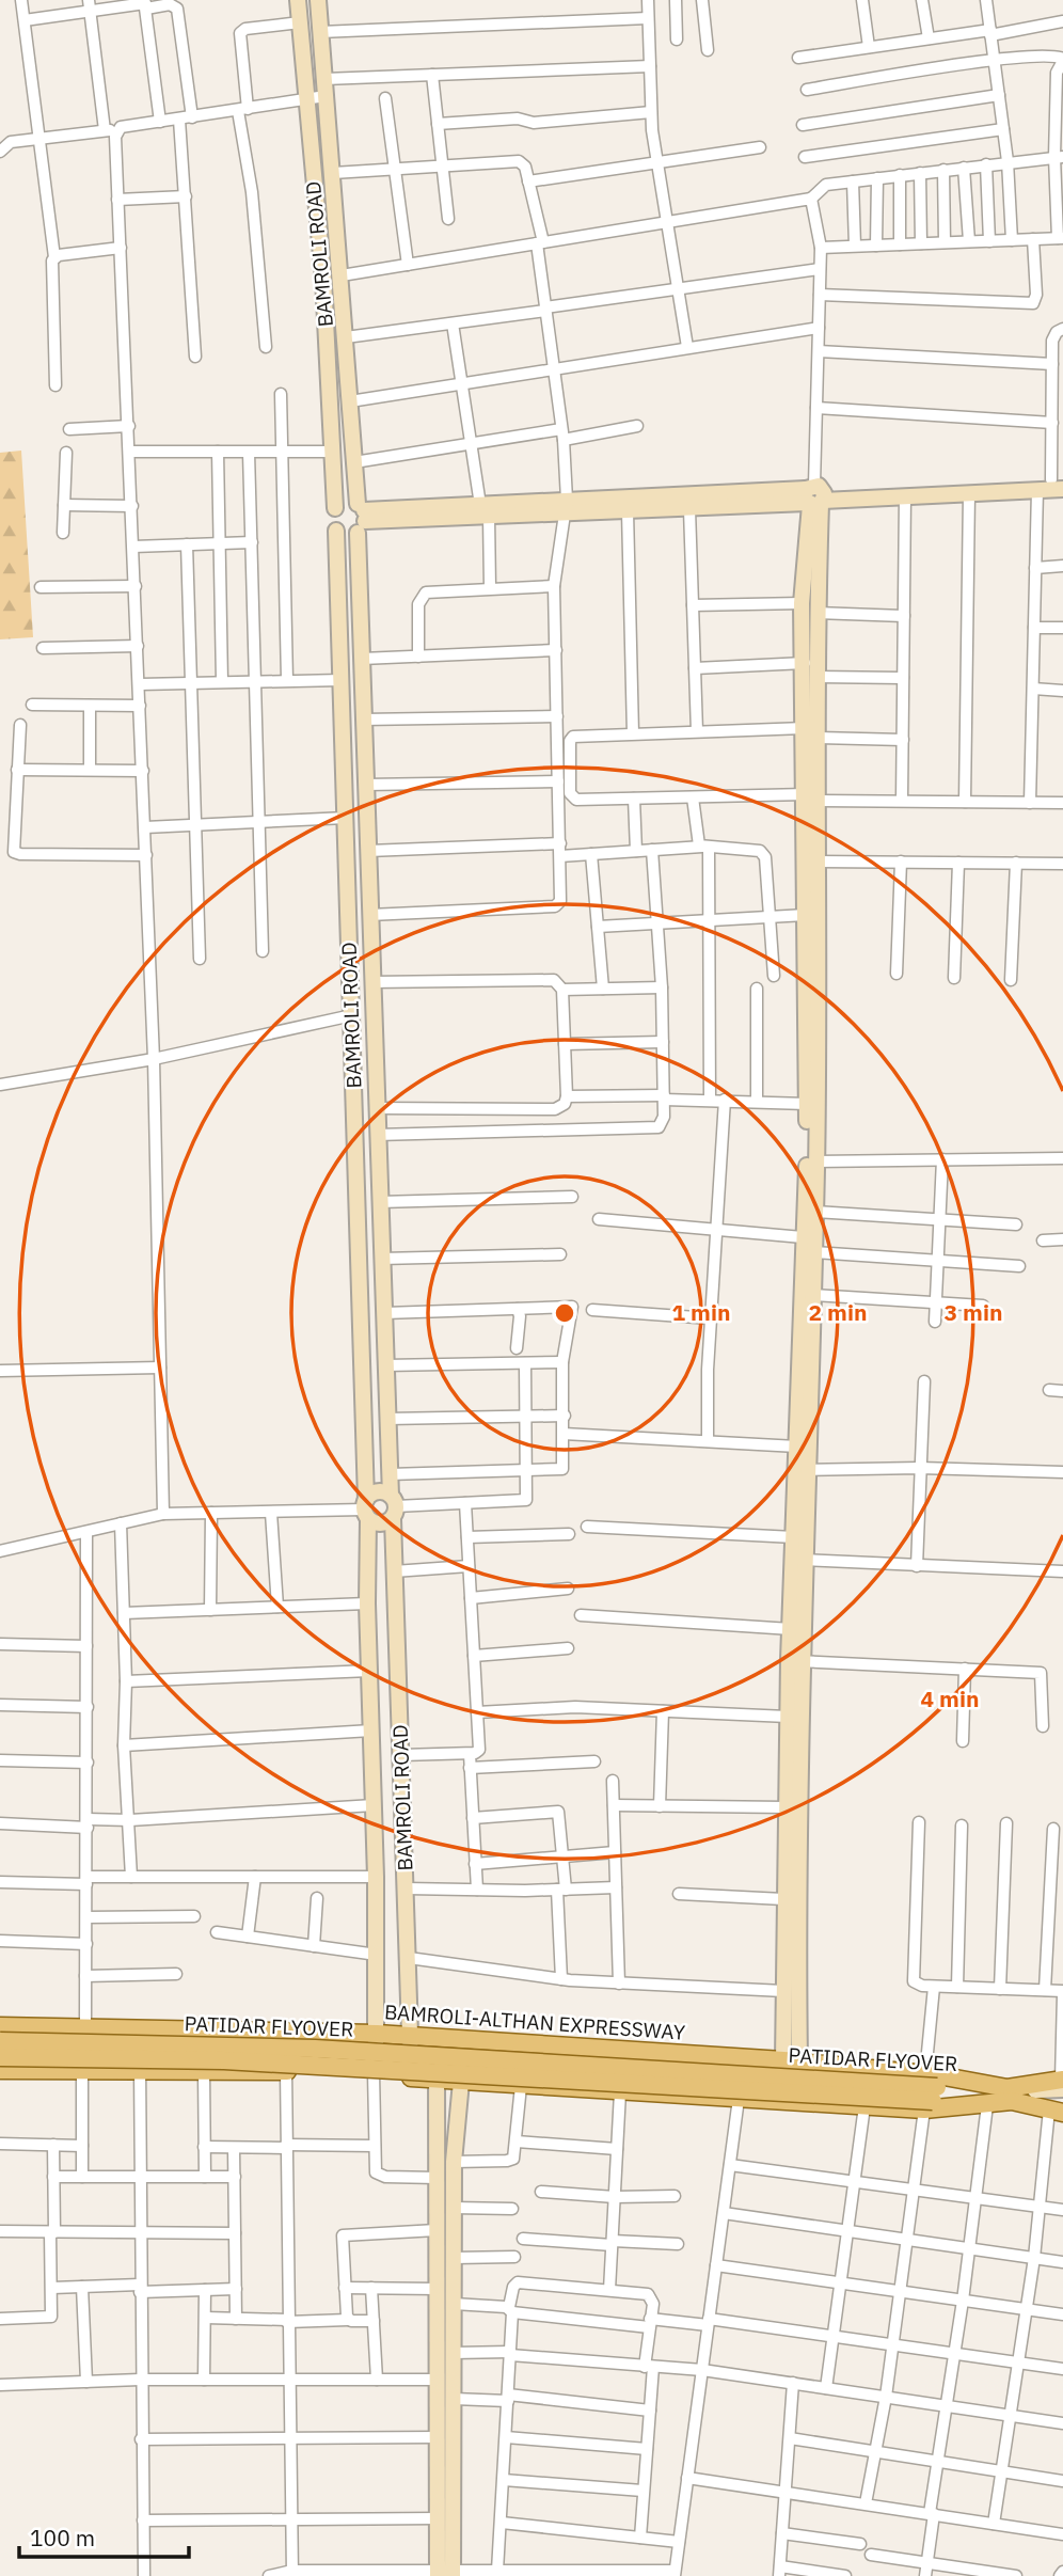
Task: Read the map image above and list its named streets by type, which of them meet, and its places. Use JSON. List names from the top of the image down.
{
  "streets": {
    "main road": ["BAMROLI-ALTHAN EXPRESSWAY", "PATIDAR FLYOVER"],
    "street": ["BAMROLI ROAD"]
  },
  "crossings": [
    ["BAMROLI ROAD", "BAMROLI-ALTHAN EXPRESSWAY"],
    ["BAMROLI-ALTHAN EXPRESSWAY", "PATIDAR FLYOVER"]
  ],
  "scale_bar": "100 m",
  "rings": [
    "1 min",
    "2 min",
    "3 min",
    "4 min"
  ]
}
